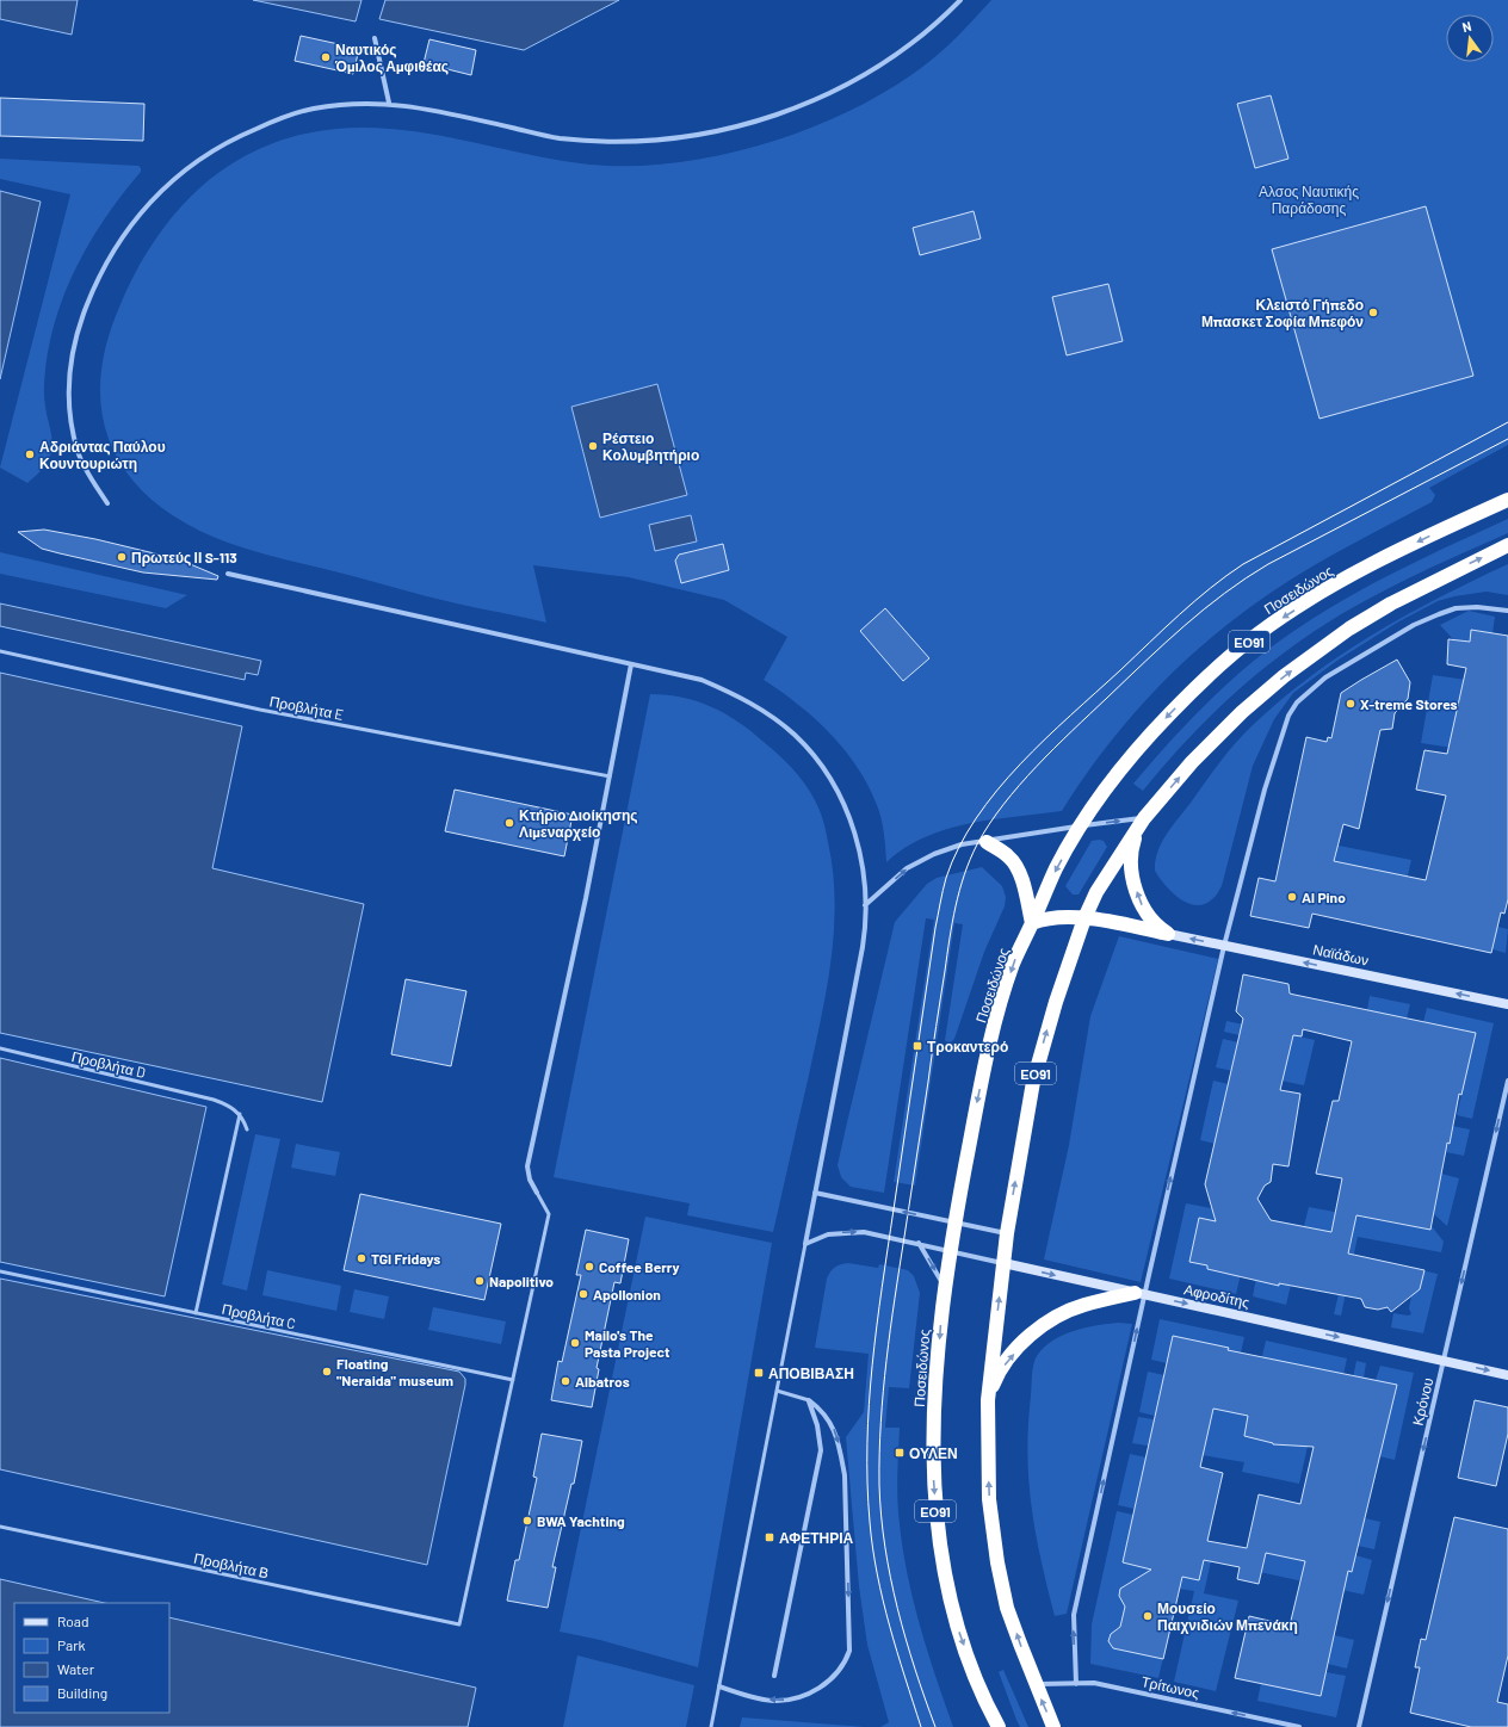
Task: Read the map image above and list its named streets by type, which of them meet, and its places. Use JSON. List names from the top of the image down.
{
  "streets": {
    "highway": ["Ποσειδώνος", "ΕΟ91"],
    "street": [
      "Ναϊάδων",
      "Αφροδίτης",
      "Κρόνου",
      "Τρίτωνος"
    ],
    "lane": [
      "Προβλήτα E",
      "Προβλήτα D",
      "Προβλήτα C",
      "Προβλήτα Β"
    ]
  },
  "crossings": [
    ["Ποσειδώνος", "Αφροδίτης"],
    ["ΕΟ91", "Αφροδίτης"],
    ["ΕΟ91", "Τρίτωνος"],
    ["Αφροδίτης", "Κρόνου"],
    ["Προβλήτα C", "Προβλήτα Β"]
  ],
  "one_way": [
    "Ναϊάδων",
    "Αφροδίτης",
    "Κρόνου",
    "Τρίτωνος"
  ],
  "parks": ["Αλσος Ναυτικής Παράδοσης"],
  "places": {
    "other": [
      "Ναυτικός Όμιλος Αμφιθέας",
      "Κλειστό Γήπεδο Μπασκετ Σοφία Μπεφόν",
      "Ρέστειο Κολυμβητήριο",
      "Αδριάντας Παύλου Κουντουριώτη",
      "Πρωτεύς ΙΙ S-113",
      "X-treme Stores",
      "Κτήριο Διοίκησης Λιμεναρχείο",
      "Al Pino",
      "TGI Fridays",
      "Coffee Berry",
      "Napolitivo",
      "Apollonion",
      "Mailo's The Pasta Project",
      "Floating \"Neraida\" museum",
      "Albatros",
      "BWA Yachting",
      "Μουσείο Παιχνιδιών Μπενάκη"
    ],
    "transit": [
      "Τροκαντερό",
      "ΑΠΟΒΙΒΑΣΗ",
      "ΟΥΛΕΝ",
      "ΑΦΕΤΗΡΙΑ"
    ]
  },
  "legend": [
    "Road",
    "Park",
    "Water",
    "Building"
  ],
  "north": "top"
}
